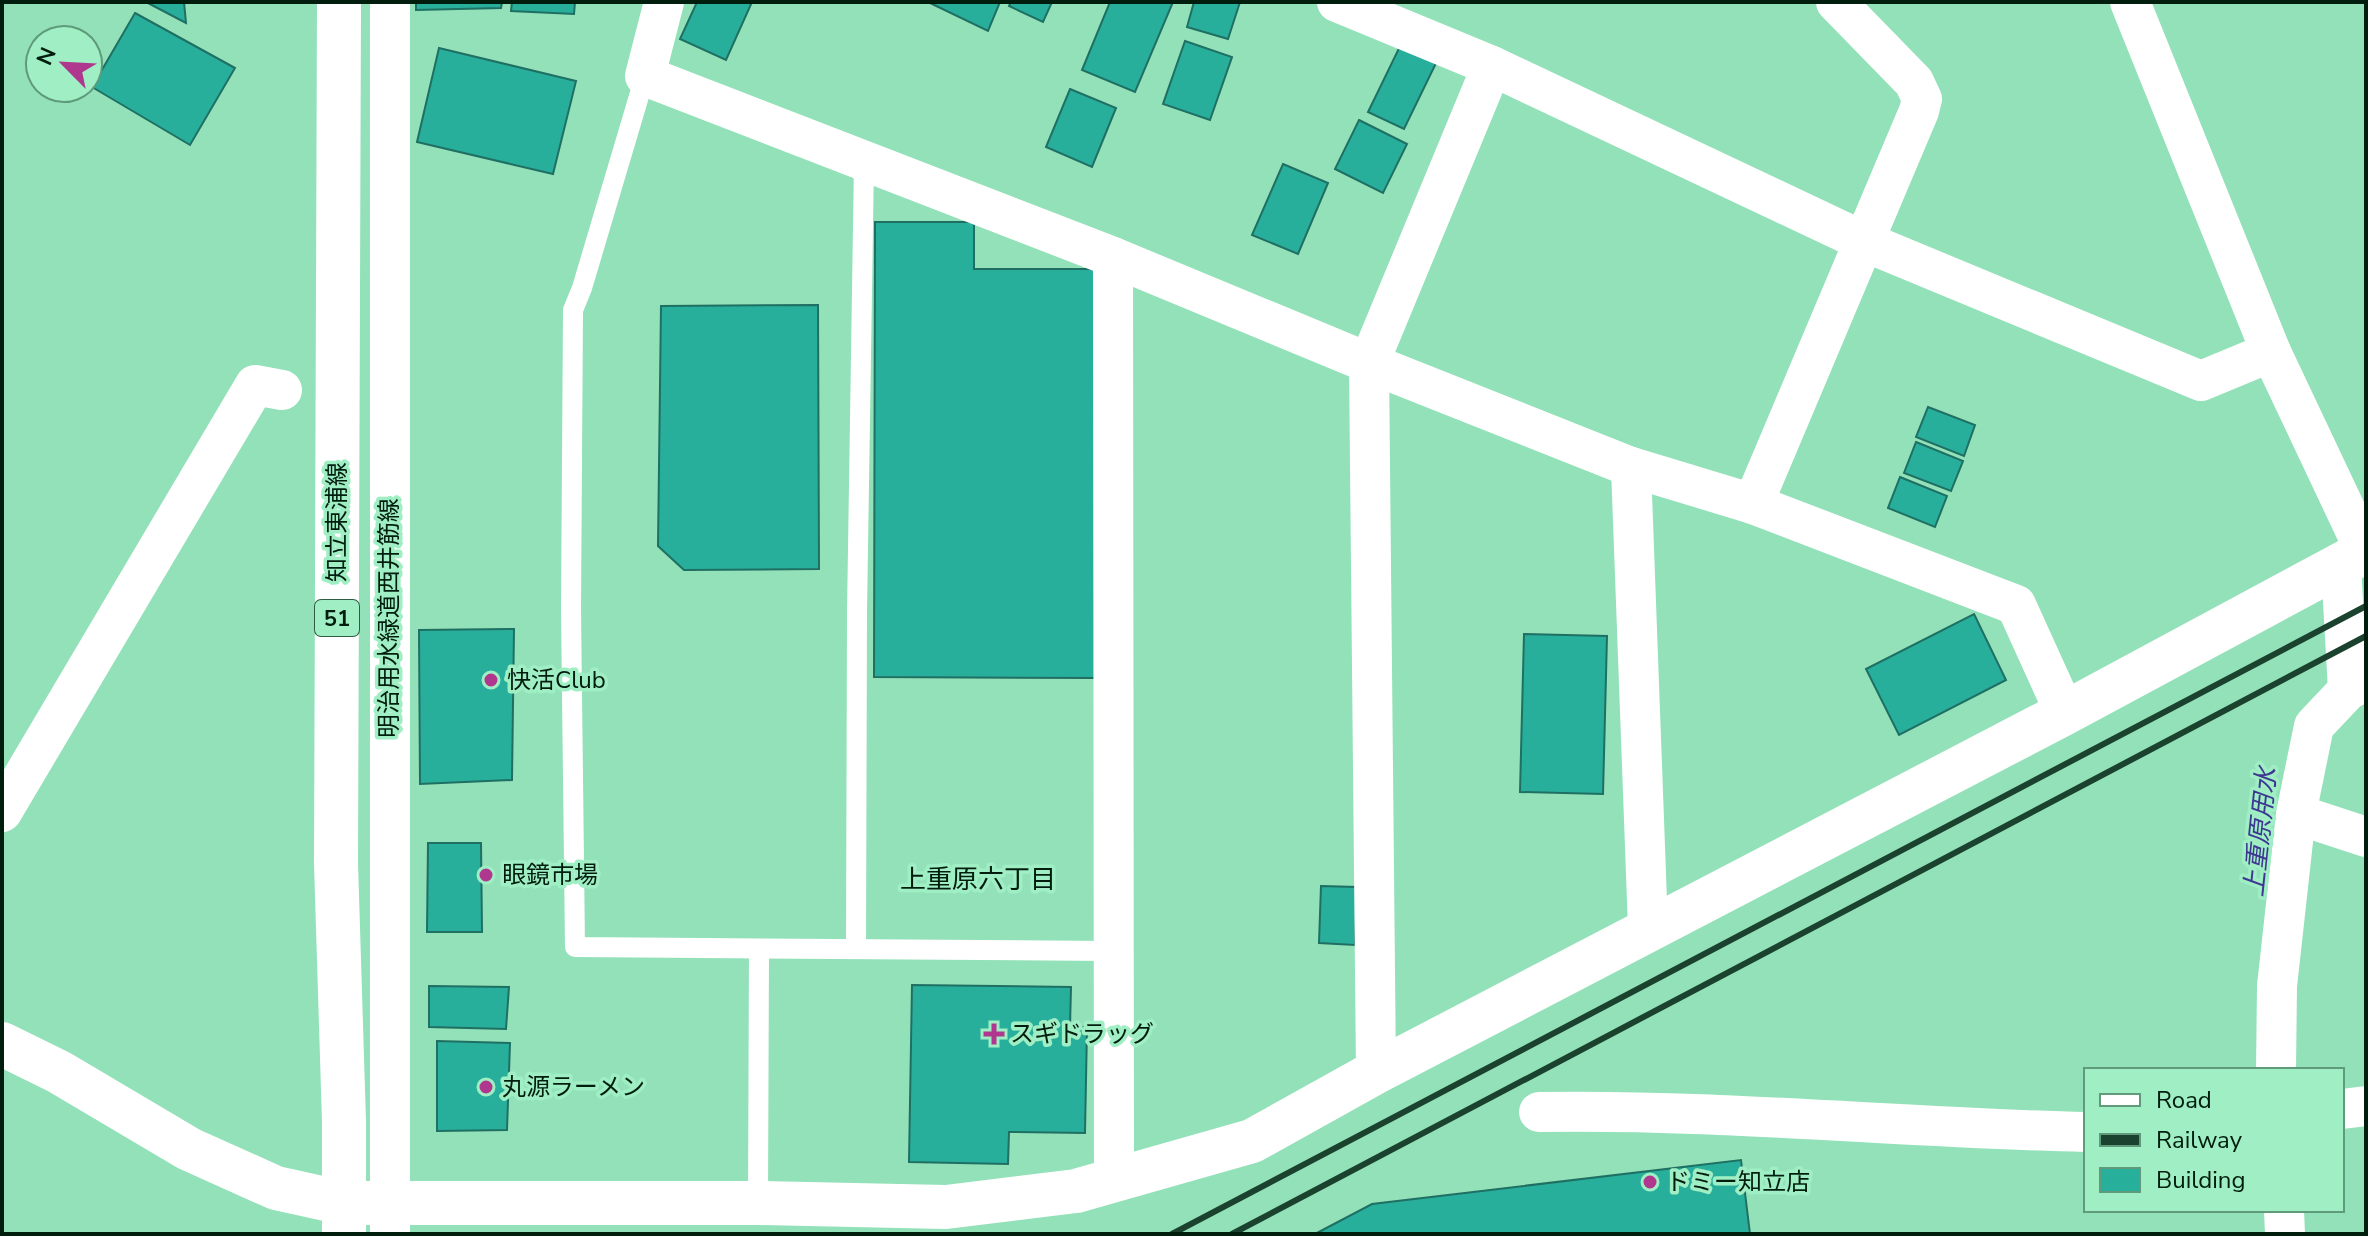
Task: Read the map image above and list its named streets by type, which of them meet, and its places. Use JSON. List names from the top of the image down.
{
  "streets": {
    "street": ["知立東浦線", "51", "明治用水緑道西井筋線"]
  },
  "districts": ["上重原六丁目"],
  "water": ["上重原用水"],
  "places": {
    "other": [
      "快活Club",
      "眼鏡市場",
      "丸源ラーメン",
      "ドミー知立店"
    ],
    "health": ["スギドラッグ"]
  },
  "legend": ["Road", "Railway", "Building"],
  "north": "top left"
}
